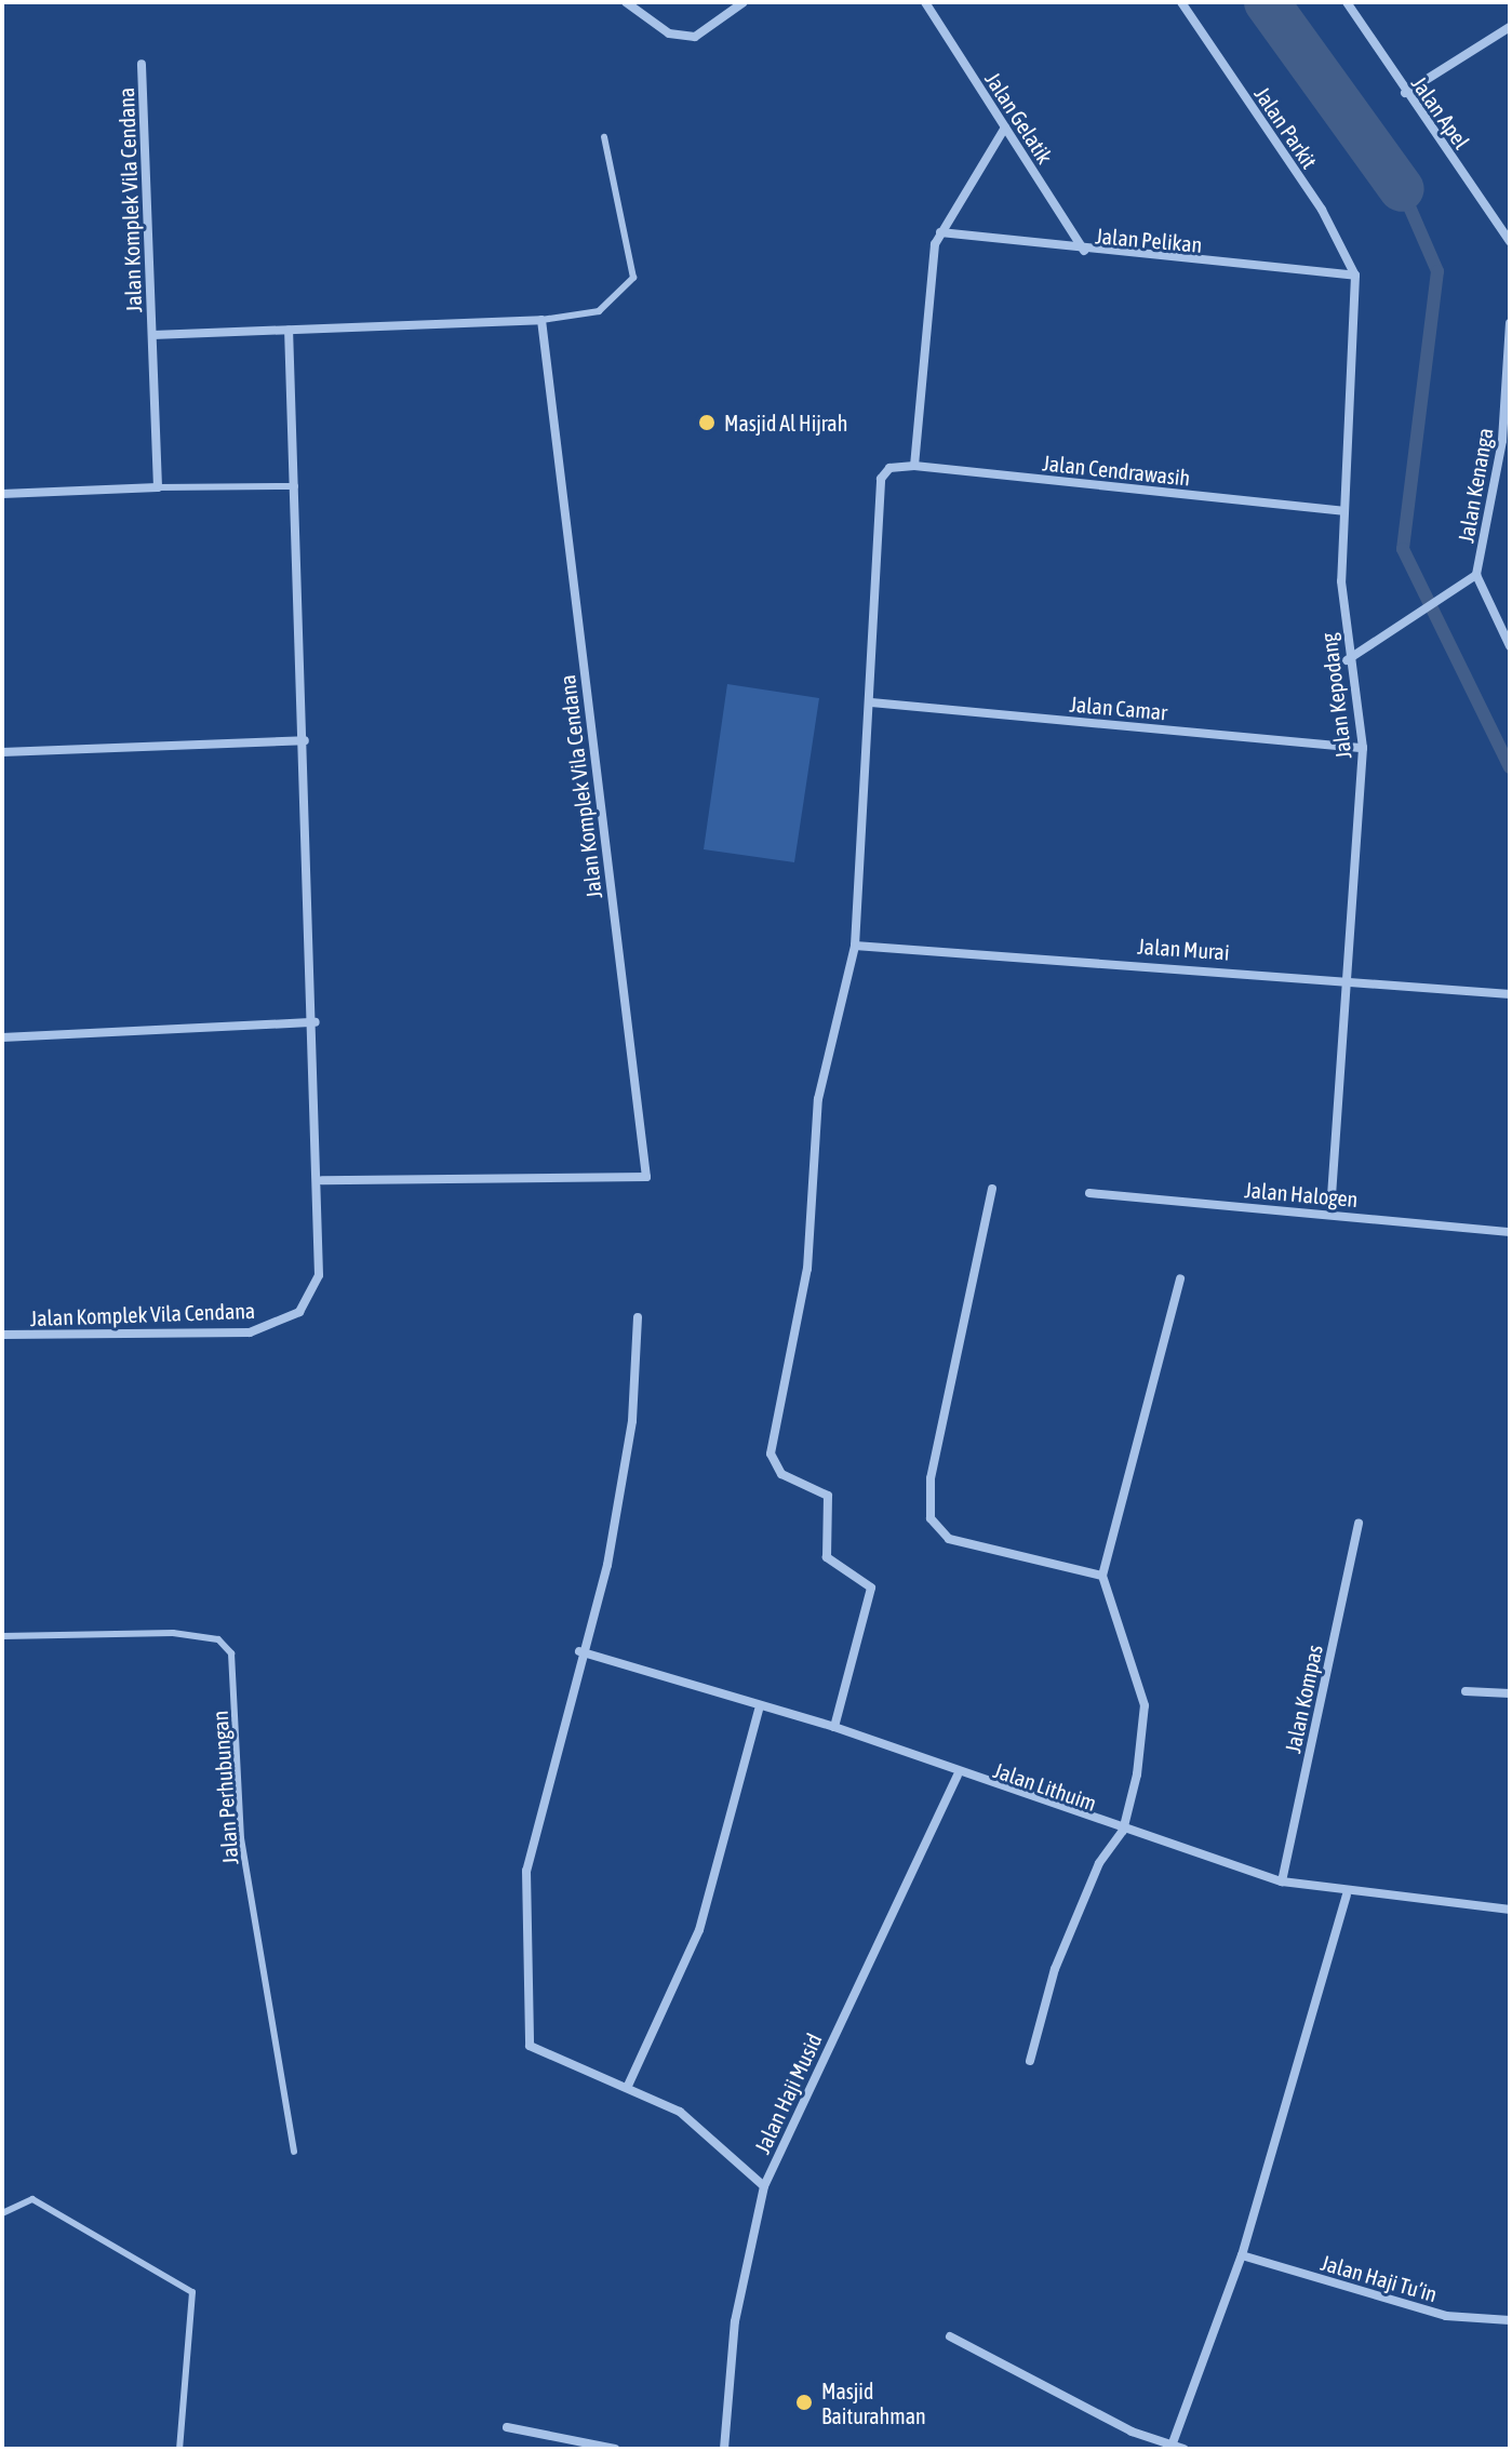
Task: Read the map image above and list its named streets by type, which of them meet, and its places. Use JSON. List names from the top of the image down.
{
  "streets": {
    "street": [
      "Jalan Apel",
      "Jalan Gelatik",
      "Jalan Parkit",
      "Jalan Komplek Vila Cendana",
      "Jalan Pelikan",
      "Jalan Cendrawasih",
      "Jalan Kenanga",
      "Jalan Kepodang",
      "Jalan Camar",
      "Jalan Murai",
      "Jalan Halogen",
      "Jalan Kompas",
      "Jalan Lithuim",
      "Jalan Haji Musid",
      "Jalan Haji Tu’in"
    ],
    "lane": ["Jalan Perhubungan"]
  },
  "crossings": [
    ["Jalan Gelatik", "Jalan Pelikan"],
    ["Jalan Parkit", "Jalan Pelikan"],
    ["Jalan Parkit", "Jalan Kepodang"],
    ["Jalan Pelikan", "Jalan Kepodang"],
    ["Jalan Cendrawasih", "Jalan Kepodang"],
    ["Jalan Cendrawasih", "Jalan Camar"],
    ["Jalan Kepodang", "Jalan Camar"],
    ["Jalan Kepodang", "Jalan Murai"],
    ["Jalan Kepodang", "Jalan Halogen"],
    ["Jalan Kompas", "Jalan Lithuim"],
    ["Jalan Lithuim", "Jalan Haji Musid"]
  ],
  "places": ["Masjid Al Hijrah", "Masjid Baiturahman"]
}
